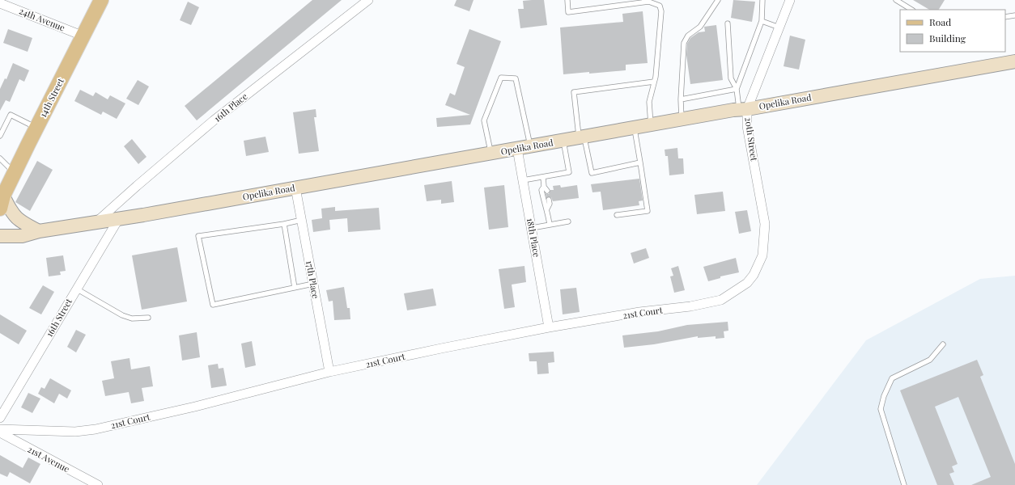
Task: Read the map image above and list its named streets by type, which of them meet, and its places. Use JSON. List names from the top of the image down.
{
  "streets": {
    "main road": ["14th Street", "Opelika Road"],
    "street": [
      "24th Avenue",
      "16th Place",
      "20th Street",
      "18th Place",
      "17th Place",
      "21st Court",
      "16th Street",
      "21st Avenue"
    ]
  },
  "crossings": [
    ["24th Avenue", "14th Street"],
    ["Opelika Road", "16th Place"],
    ["Opelika Road", "20th Street"],
    ["Opelika Road", "18th Place"],
    ["Opelika Road", "17th Place"],
    ["Opelika Road", "16th Street"],
    ["20th Street", "21st Court"],
    ["18th Place", "21st Court"],
    ["17th Place", "21st Court"]
  ],
  "legend": ["Road", "Building"]
}
